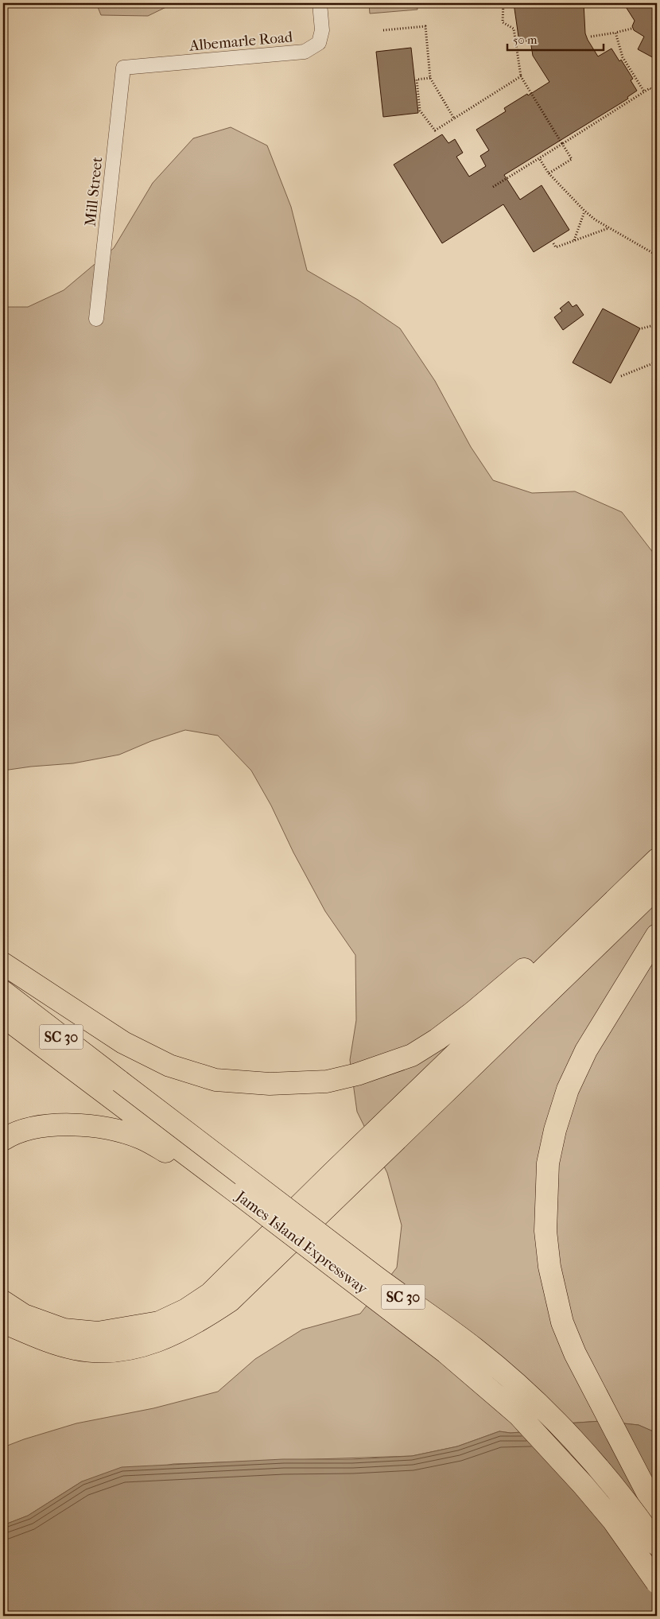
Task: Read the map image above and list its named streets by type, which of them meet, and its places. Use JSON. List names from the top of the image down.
{
  "streets": {
    "highway": ["SC 30", "James Island Expressway"],
    "street": ["Albemarle Road", "Mill Street"]
  },
  "crossings": [
    ["Albemarle Road", "Mill Street"]
  ],
  "scale_bar": "50 m"
}
